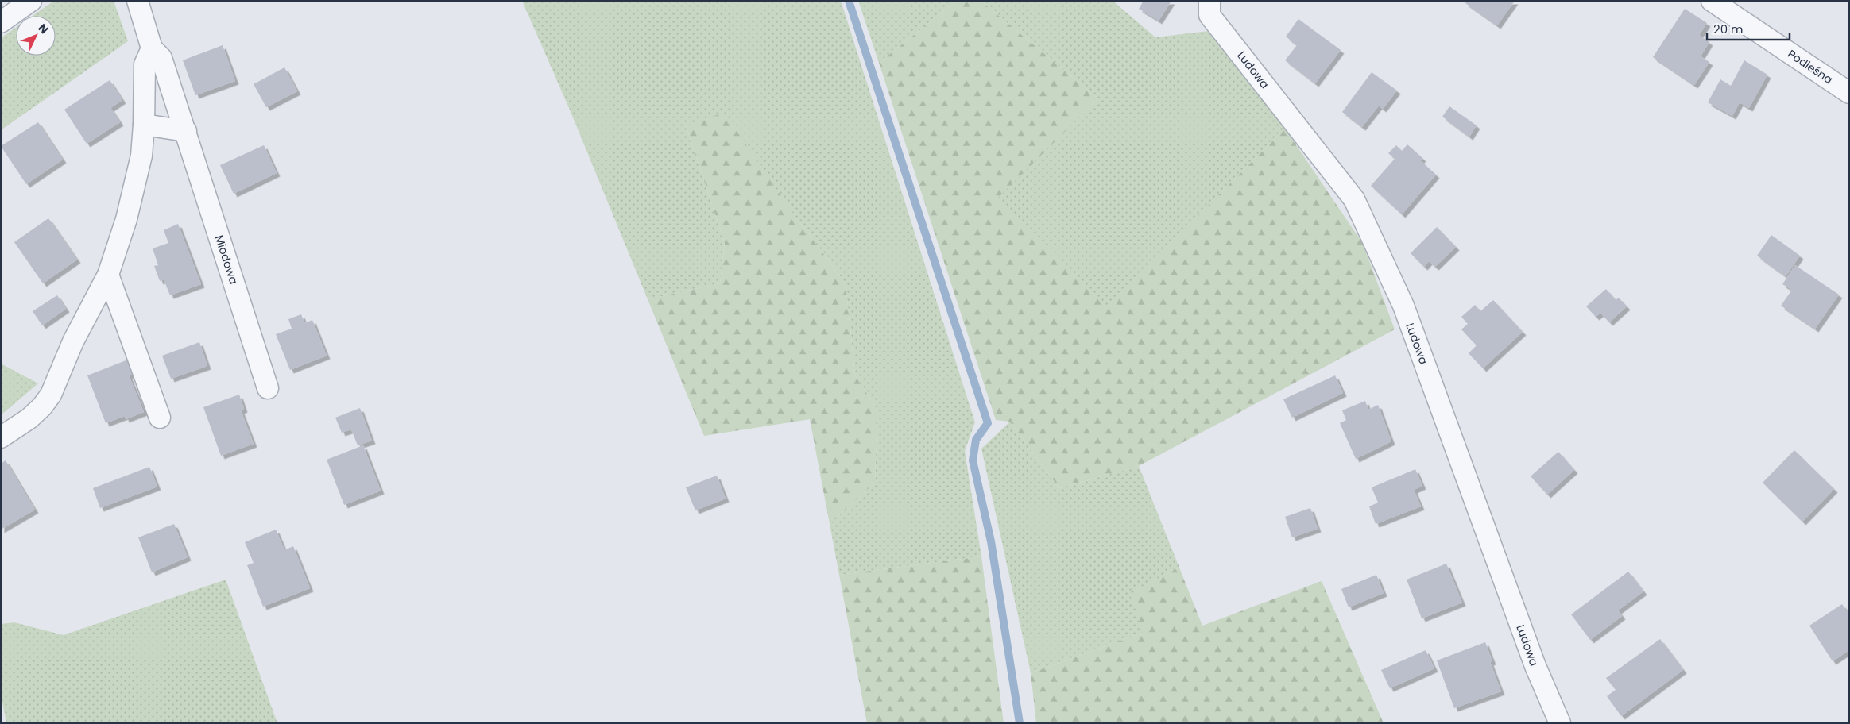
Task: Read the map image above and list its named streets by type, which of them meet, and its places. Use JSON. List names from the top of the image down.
{
  "streets": {
    "street": ["Podleśna", "Ludowa", "Miodowa"]
  },
  "scale_bar": "20 m",
  "north": "top right"
}
